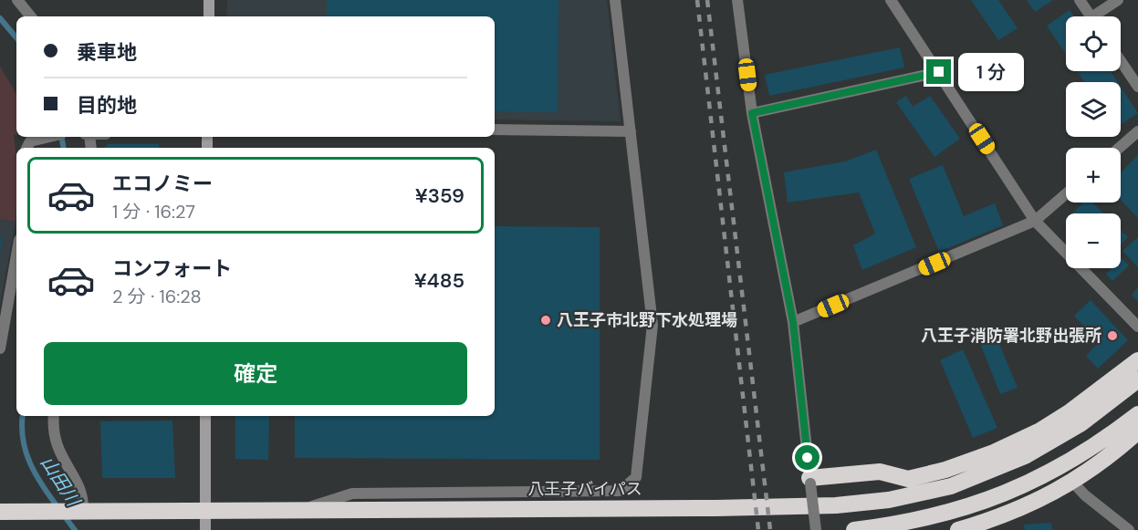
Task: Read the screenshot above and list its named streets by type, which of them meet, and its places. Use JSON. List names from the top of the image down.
{
  "streets": {
    "highway": ["八王子バイパス"]
  },
  "water": ["山田川"],
  "places": ["八王子市北野下水処理場", "八王子消防署北野出張所"],
  "page": {
    "map_buttons": ["+", "−"],
    "banner": ["乗車地", "目的地"],
    "bubble": "1 分",
    "list": [
      {
        "name": "エコノミー",
        "note": "1 分 · 16:27",
        "value": "¥359"
      },
      {
        "name": "コンフォート",
        "note": "2 分 · 16:28",
        "value": "¥485"
      }
    ],
    "buttons": "確定"
  }
}
